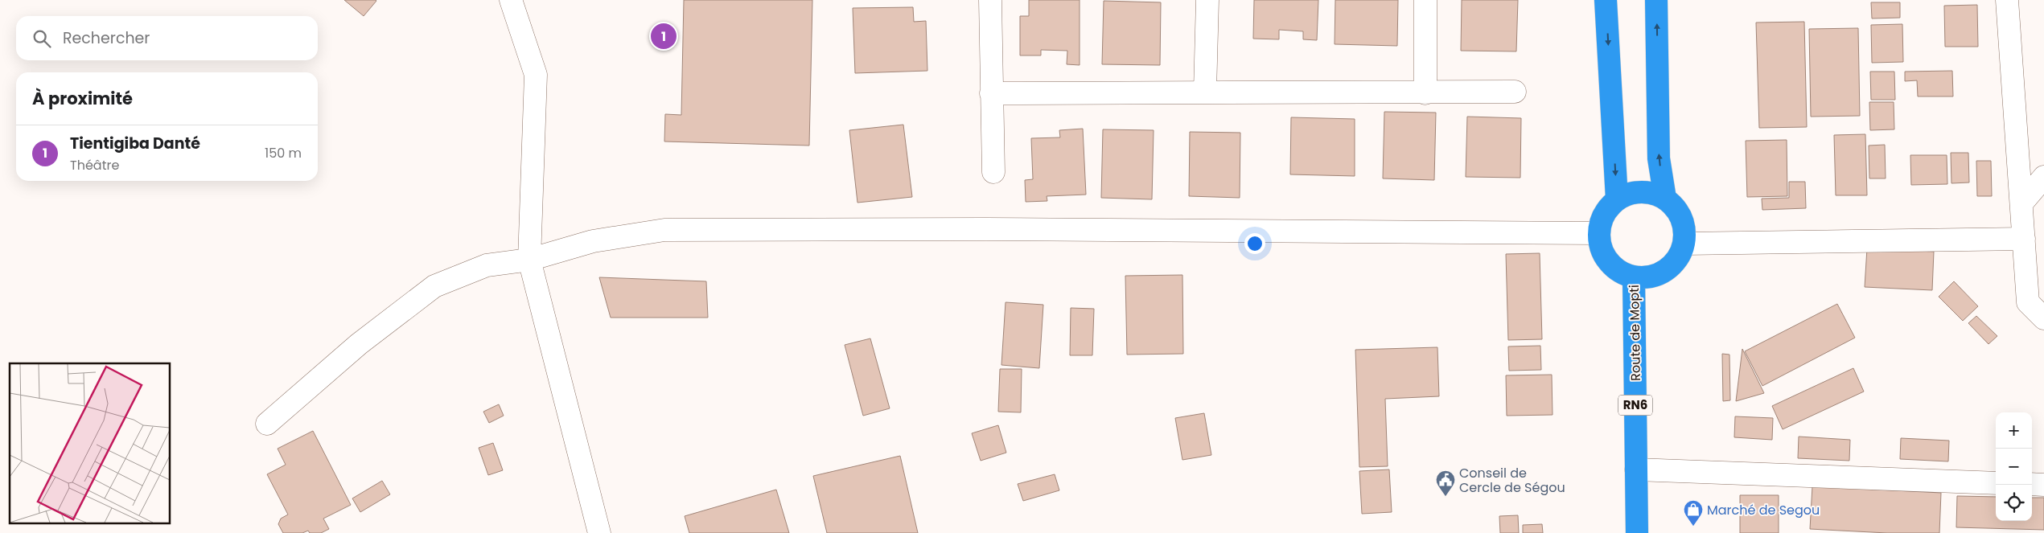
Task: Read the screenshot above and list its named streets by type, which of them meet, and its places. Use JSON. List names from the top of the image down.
{
  "streets": {
    "highway": ["Route de Mopti", "RN6"]
  },
  "places": {
    "public building": ["Conseil de Cercle de Ségou"],
    "shop": ["Marché de Segou"]
  },
  "page": {
    "search": "Rechercher",
    "pins": "1",
    "heading": "À proximité",
    "list": [
      {
        "mark": "1",
        "name": "Tientigiba Danté",
        "note": "Théâtre",
        "value": "150 m"
      }
    ],
    "map_buttons": ["+", "−"]
  }
}
